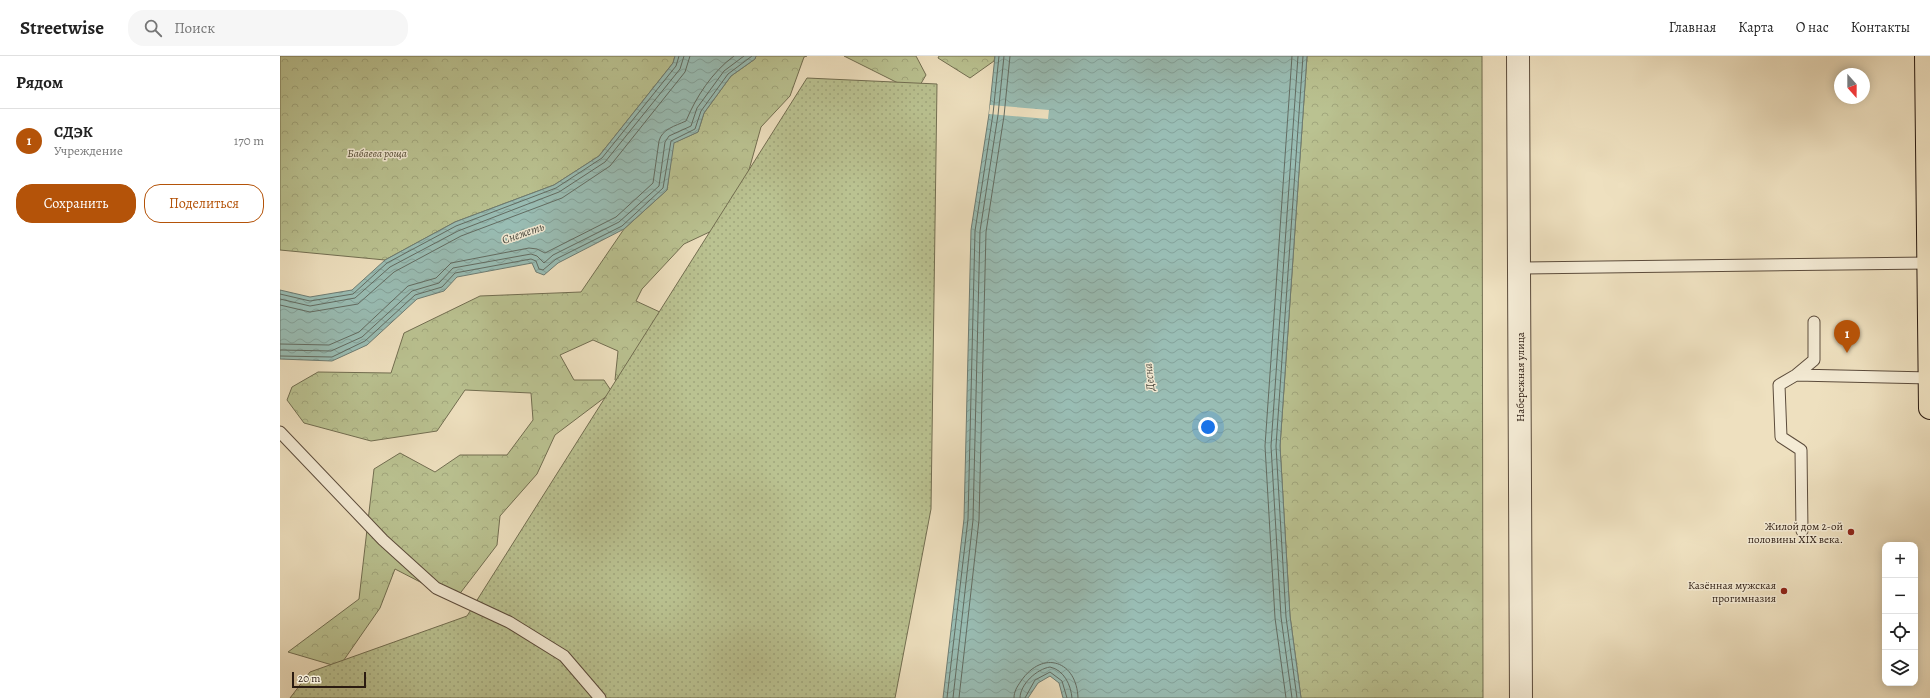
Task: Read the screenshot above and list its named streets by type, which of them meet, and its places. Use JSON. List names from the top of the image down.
{
  "streets": {
    "street": ["Набережная улица"]
  },
  "water": ["Снежеть", "Десна"],
  "parks": ["Бабаева роща"],
  "places": ["Жилой дом 2-ой половины XIX века.", "Казённая мужская прогимназия"],
  "scale_bar": "20 m",
  "north": "bottom",
  "page": {
    "header": "Streetwise",
    "search": "Поиск",
    "nav": [
      "Главная",
      "Карта",
      "О нас",
      "Контакты"
    ],
    "heading": "Рядом",
    "list": [
      {
        "mark": "1",
        "name": "СДЭК",
        "note": "Учреждение",
        "value": "170 m"
      }
    ],
    "buttons": ["Сохранить", "Поделиться"],
    "pins": "1",
    "map_buttons": ["+", "−"],
    "scale": "20 m"
  }
}
